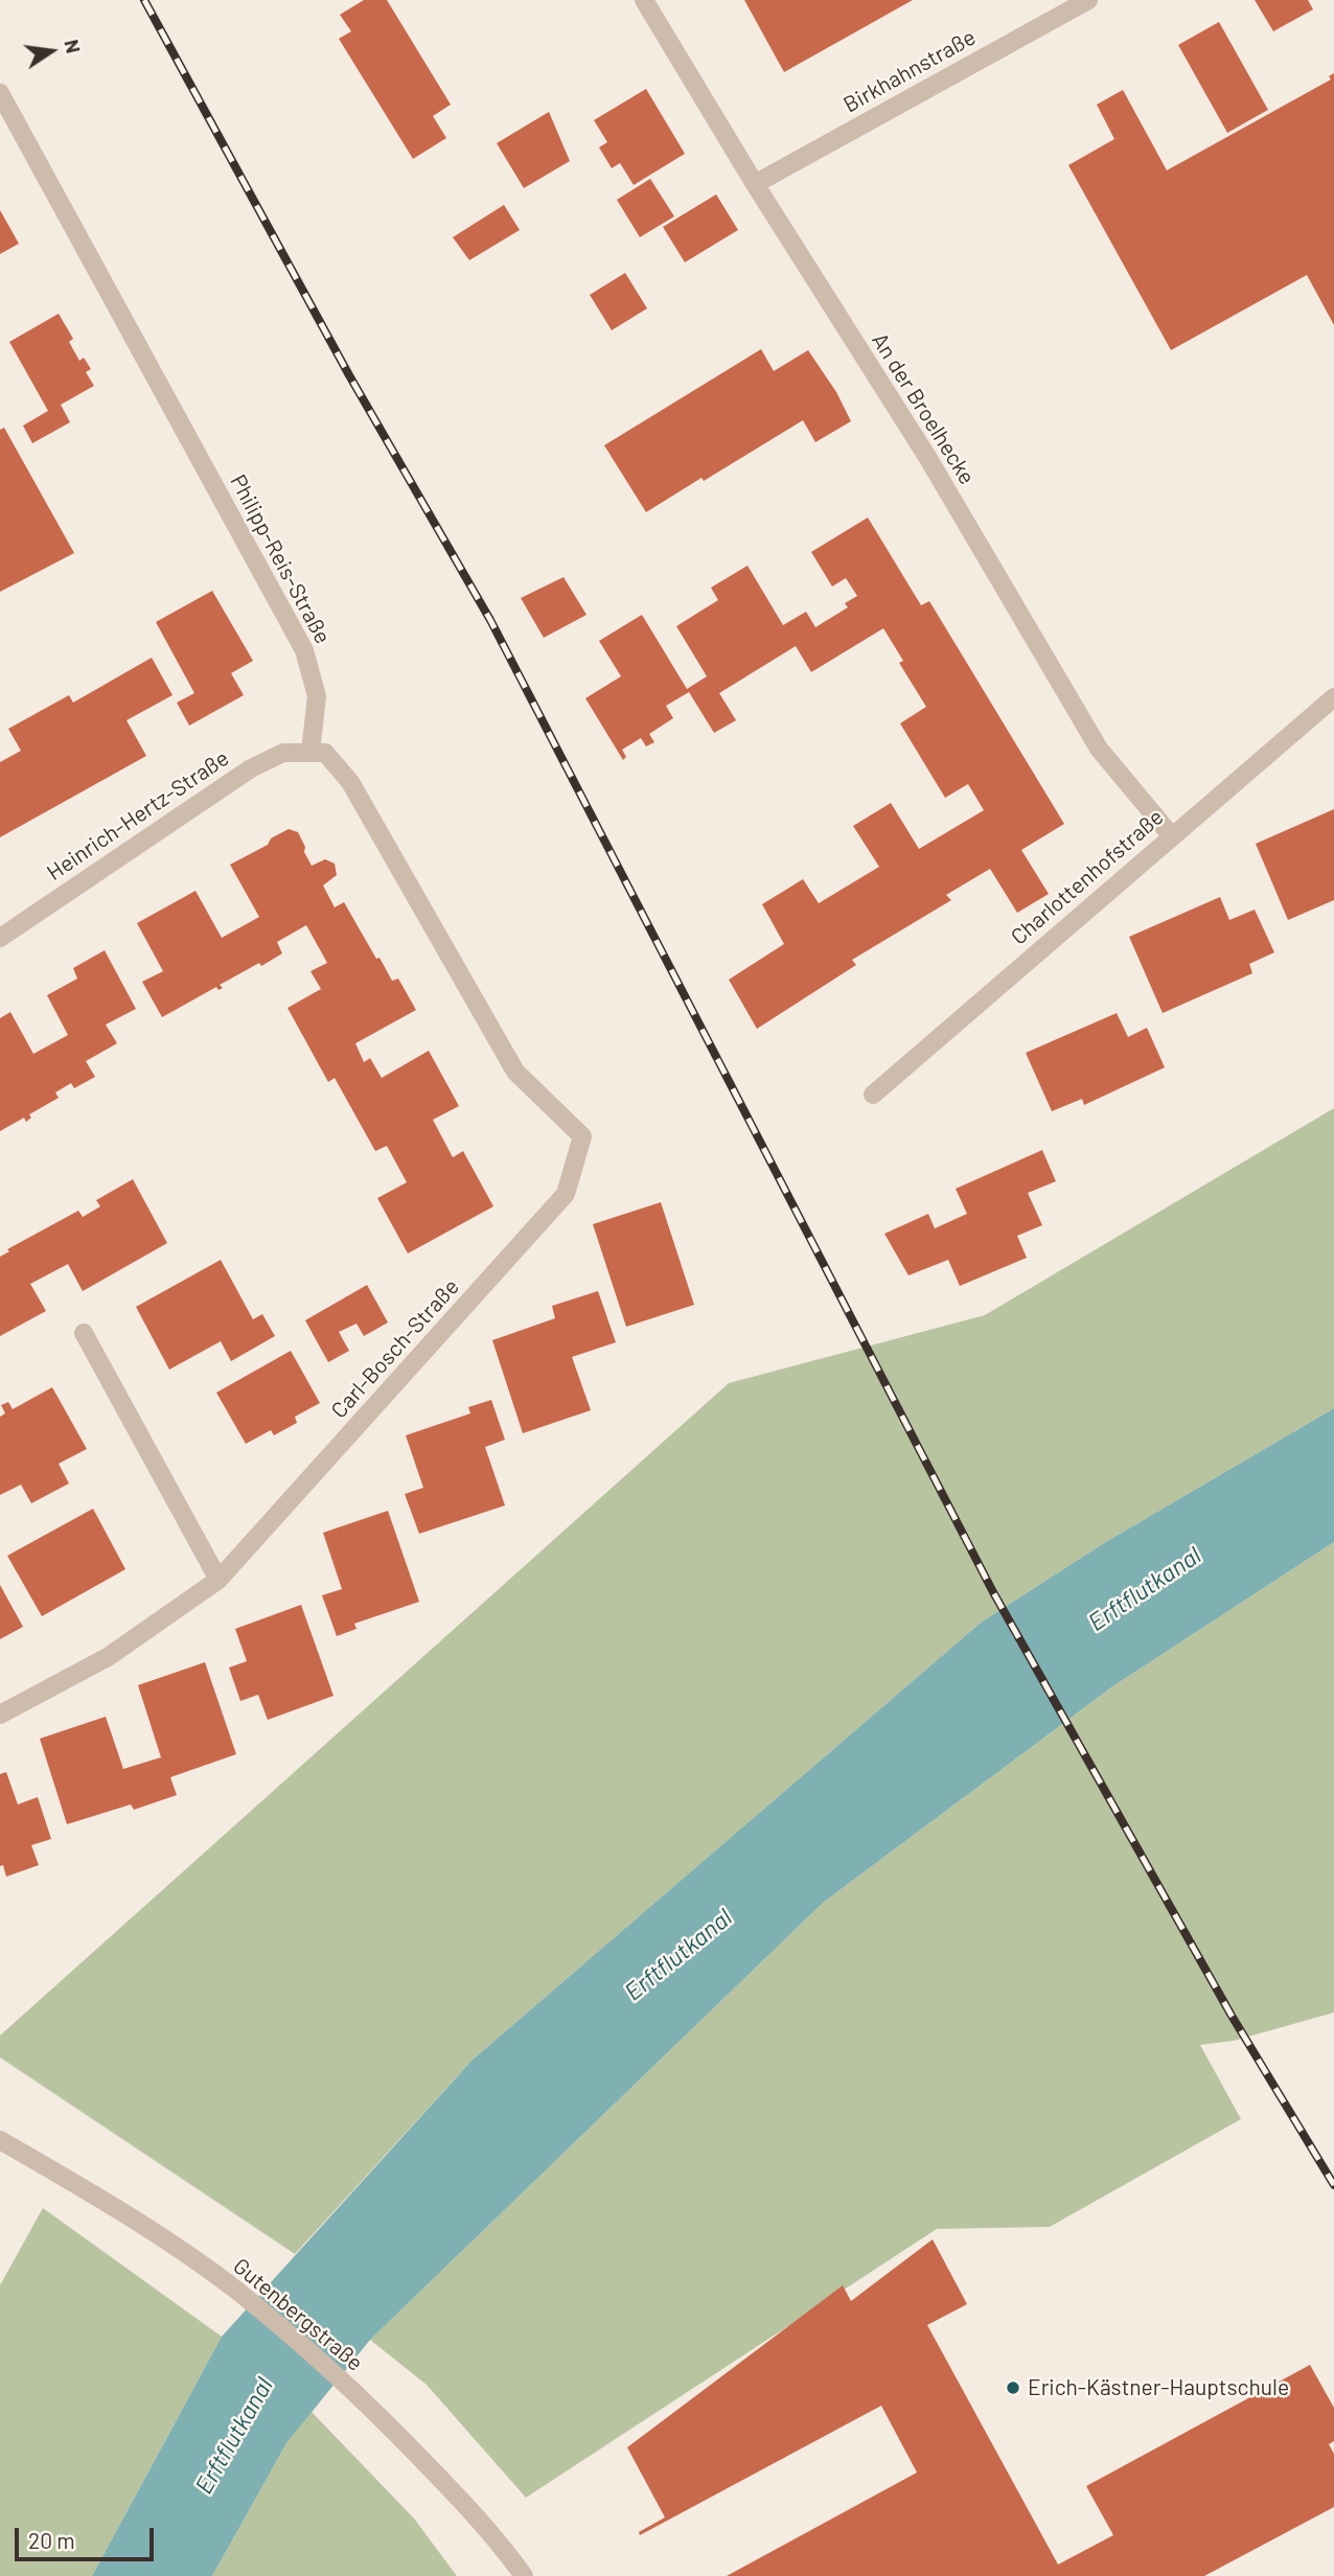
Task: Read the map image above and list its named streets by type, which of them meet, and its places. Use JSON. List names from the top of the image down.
{
  "streets": {
    "street": [
      "Birkhahnstraße",
      "An der Broelhecke",
      "Philipp-Reis-Straße",
      "Heinrich-Hertz-Straße",
      "Charlottenhofstraße",
      "Carl-Bosch-Straße",
      "Gutenbergstraße"
    ]
  },
  "crossings": [
    ["Birkhahnstraße", "An der Broelhecke"],
    ["An der Broelhecke", "Charlottenhofstraße"],
    ["Philipp-Reis-Straße", "Heinrich-Hertz-Straße"],
    ["Philipp-Reis-Straße", "Carl-Bosch-Straße"],
    ["Heinrich-Hertz-Straße", "Carl-Bosch-Straße"]
  ],
  "water": ["Erftflutkanal"],
  "places": ["Erich-Kästner-Hauptschule"],
  "scale_bar": "20 m",
  "north": "right"
}
